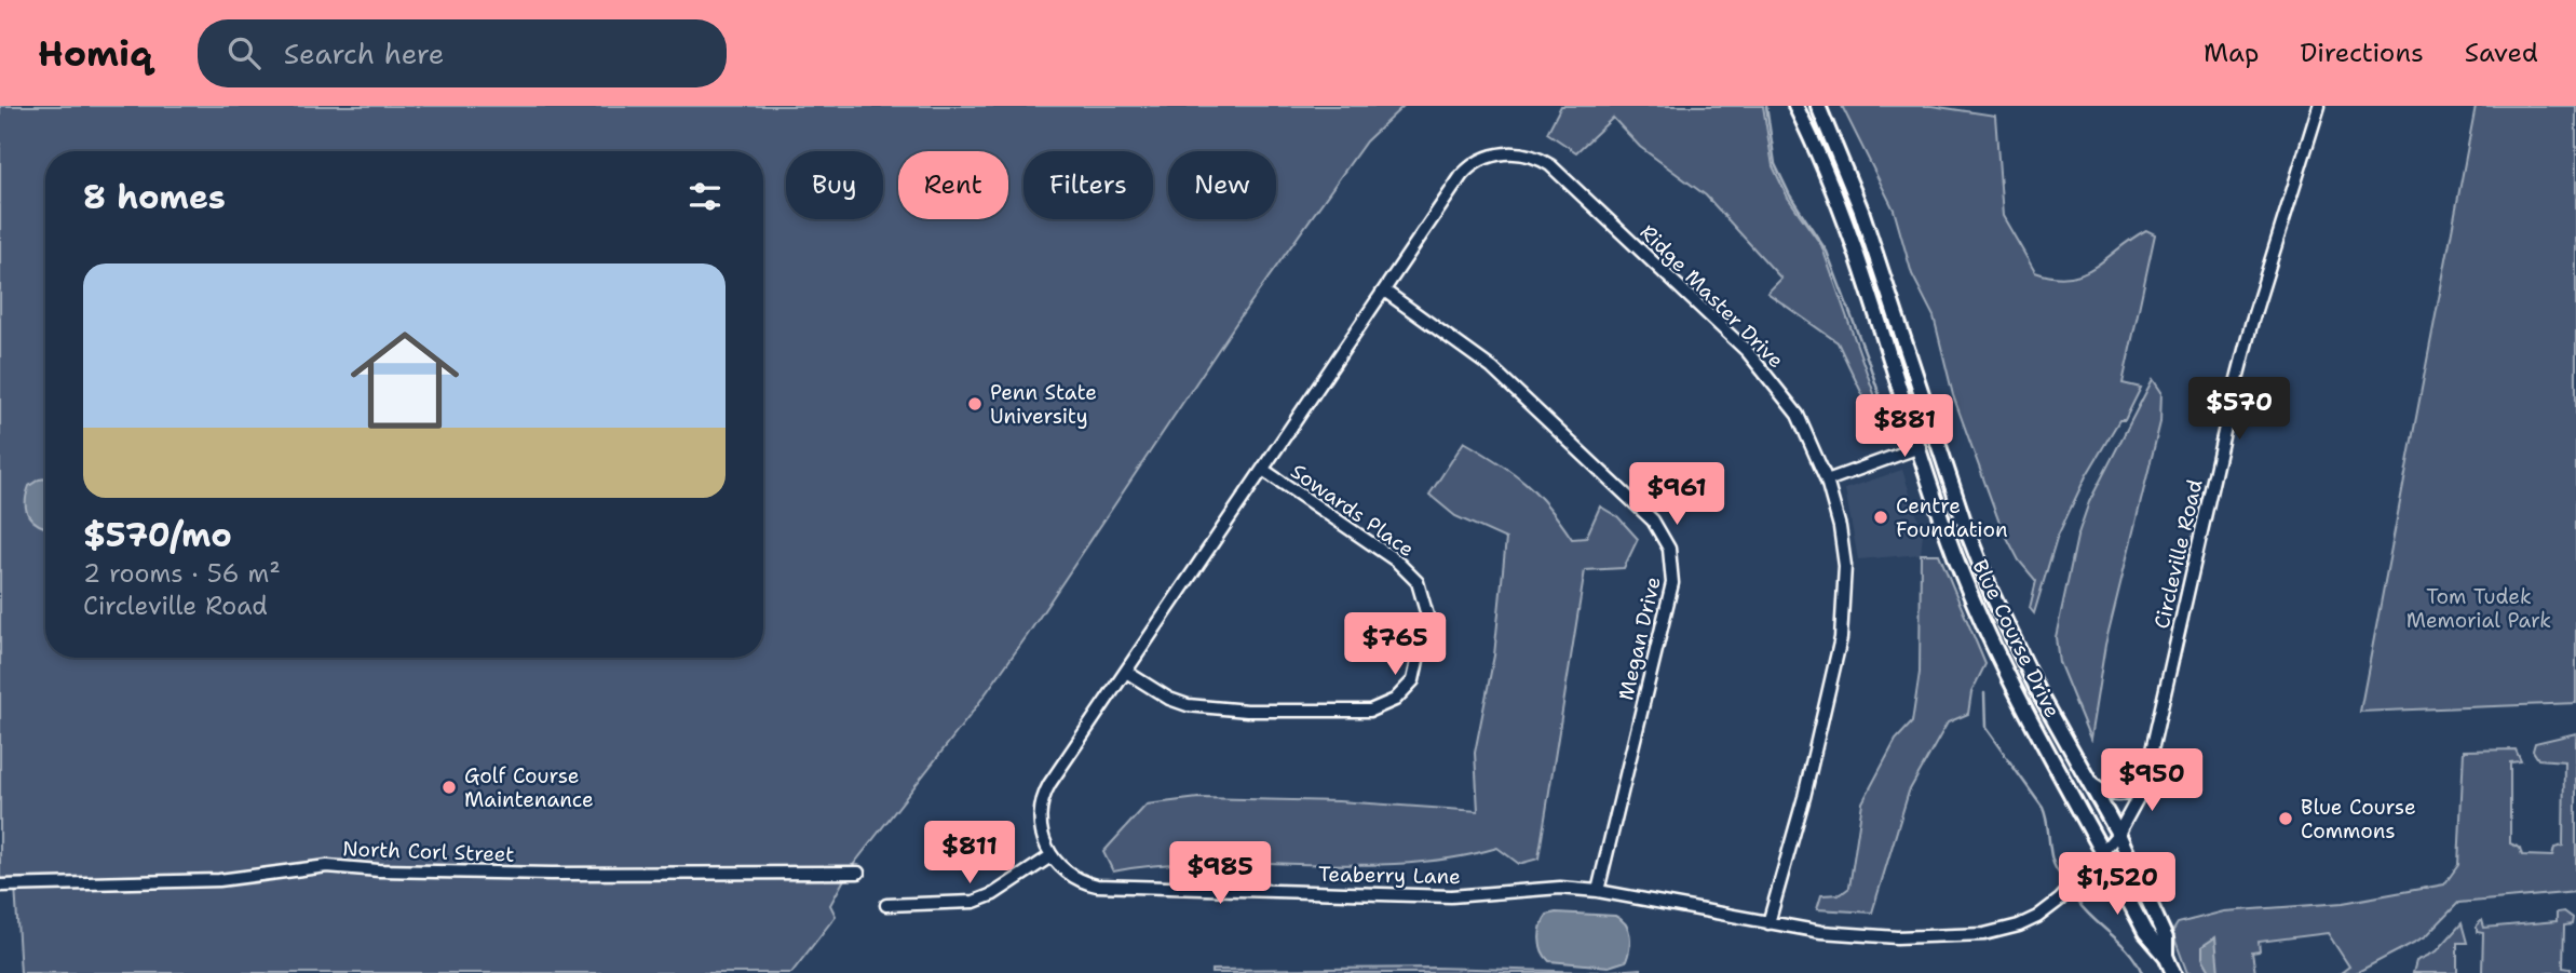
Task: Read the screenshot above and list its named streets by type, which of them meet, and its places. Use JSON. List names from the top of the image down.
{
  "streets": {
    "main road": ["Blue Course Drive"],
    "street": [
      "Ridge Master Drive",
      "Sowards Place",
      "Circleville Road",
      "Megan Drive",
      "North Corl Street",
      "Teaberry Lane"
    ]
  },
  "crossings": [
    ["Ridge Master Drive", "Megan Drive"],
    ["Ridge Master Drive", "Teaberry Lane"],
    ["Sowards Place", "Teaberry Lane"],
    ["Circleville Road", "Blue Course Drive"],
    ["Circleville Road", "Teaberry Lane"],
    ["Megan Drive", "Teaberry Lane"],
    ["Blue Course Drive", "Teaberry Lane"]
  ],
  "parks": ["Tom Tudek Memorial Park"],
  "places": [
    "Penn State University",
    "Centre Foundation",
    "Golf Course Maintenance",
    "Blue Course Commons"
  ],
  "page": {
    "header": "Homiq",
    "search": "Search here",
    "nav": ["Map", "Directions", "Saved"],
    "chip": [
      "Buy",
      "Rent",
      "Filters",
      "New"
    ],
    "heading": "8 homes",
    "list": [
      {
        "name": "$570/mo",
        "note": "2 rooms · 56 m² · Circleville Road"
      }
    ],
    "price": [
      "$570",
      "$881",
      "$961",
      "$765",
      "$950",
      "$811",
      "$985",
      "$1,520"
    ]
  }
}
